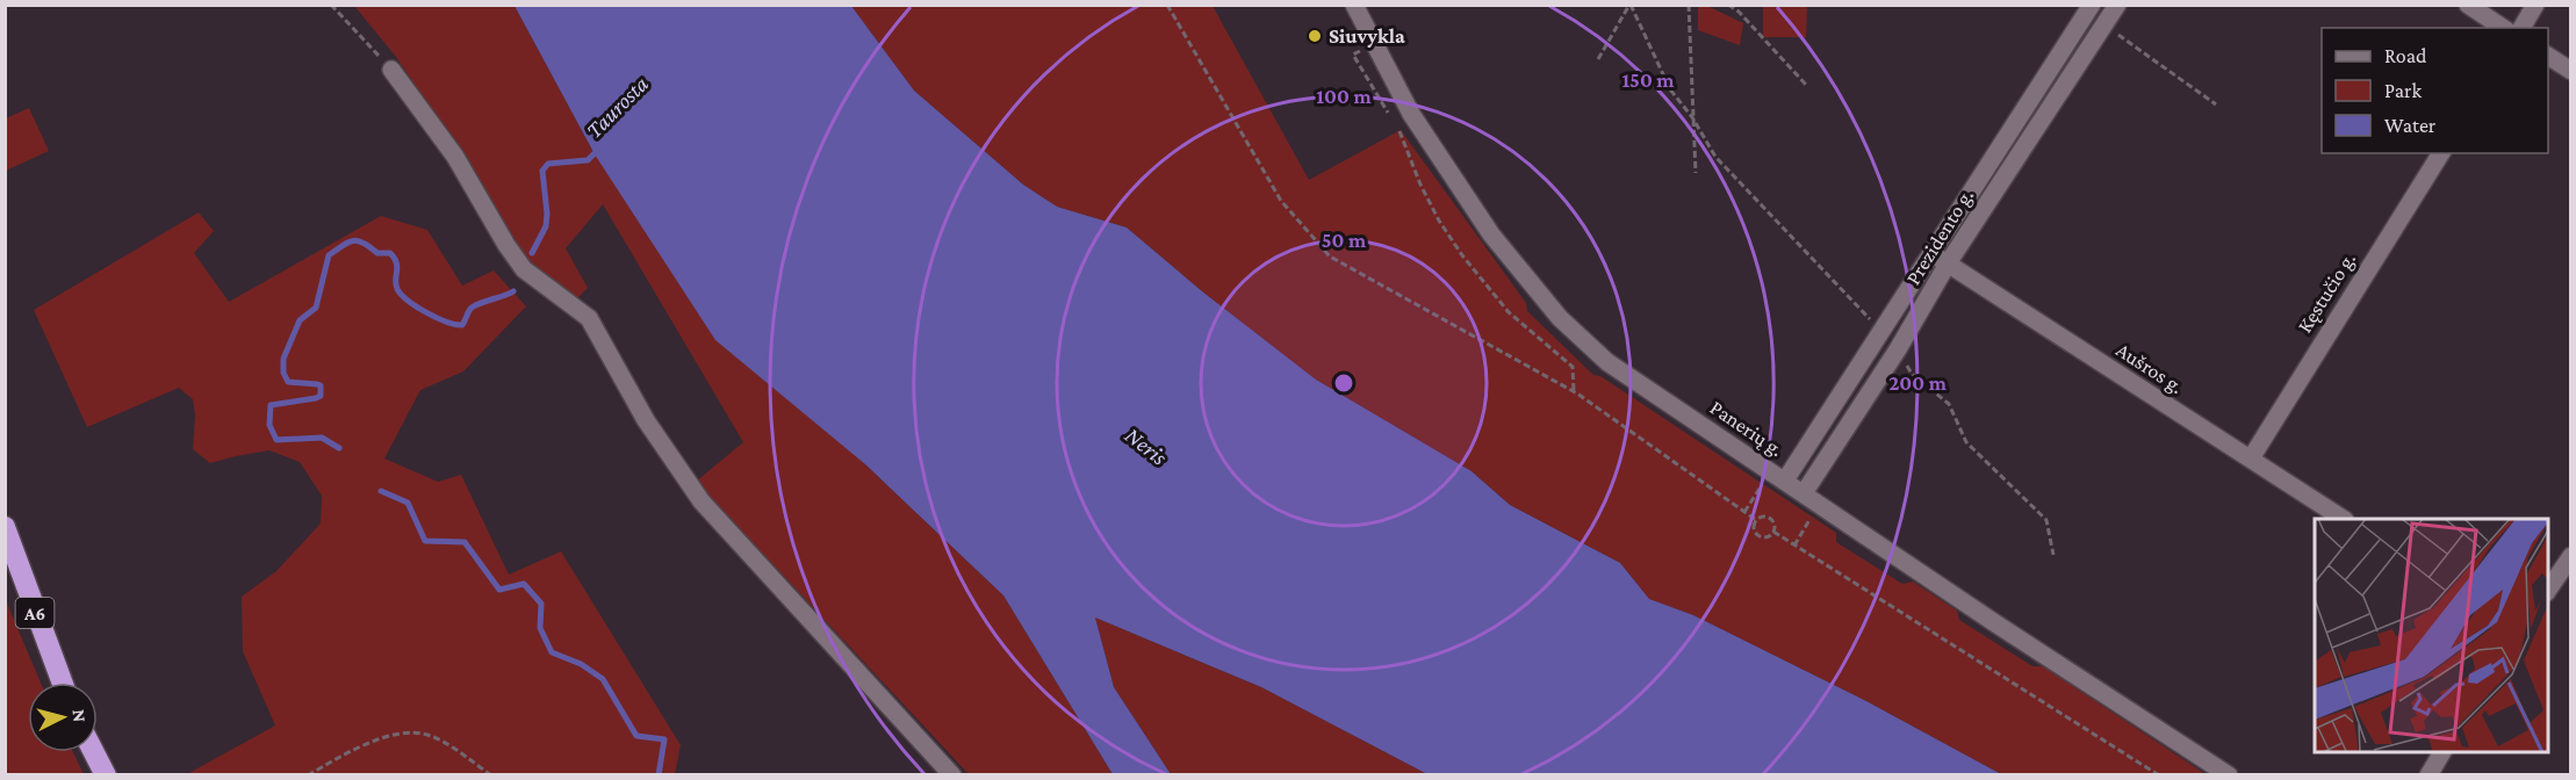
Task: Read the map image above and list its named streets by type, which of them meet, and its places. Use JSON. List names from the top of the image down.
{
  "streets": {
    "highway": ["A6"],
    "street": [
      "Prezidento g.",
      "Kęstučio g.",
      "Aušros g.",
      "Panerių g."
    ]
  },
  "crossings": [
    ["Prezidento g.", "Aušros g."],
    ["Prezidento g.", "Panerių g."],
    ["Kęstučio g.", "Aušros g."]
  ],
  "water": ["Taurosta", "Neris"],
  "places": ["Siuvykla"],
  "legend": ["Road", "Park", "Water"],
  "north": "right",
  "rings": [
    "150 m",
    "100 m",
    "50 m",
    "200 m"
  ]
}
